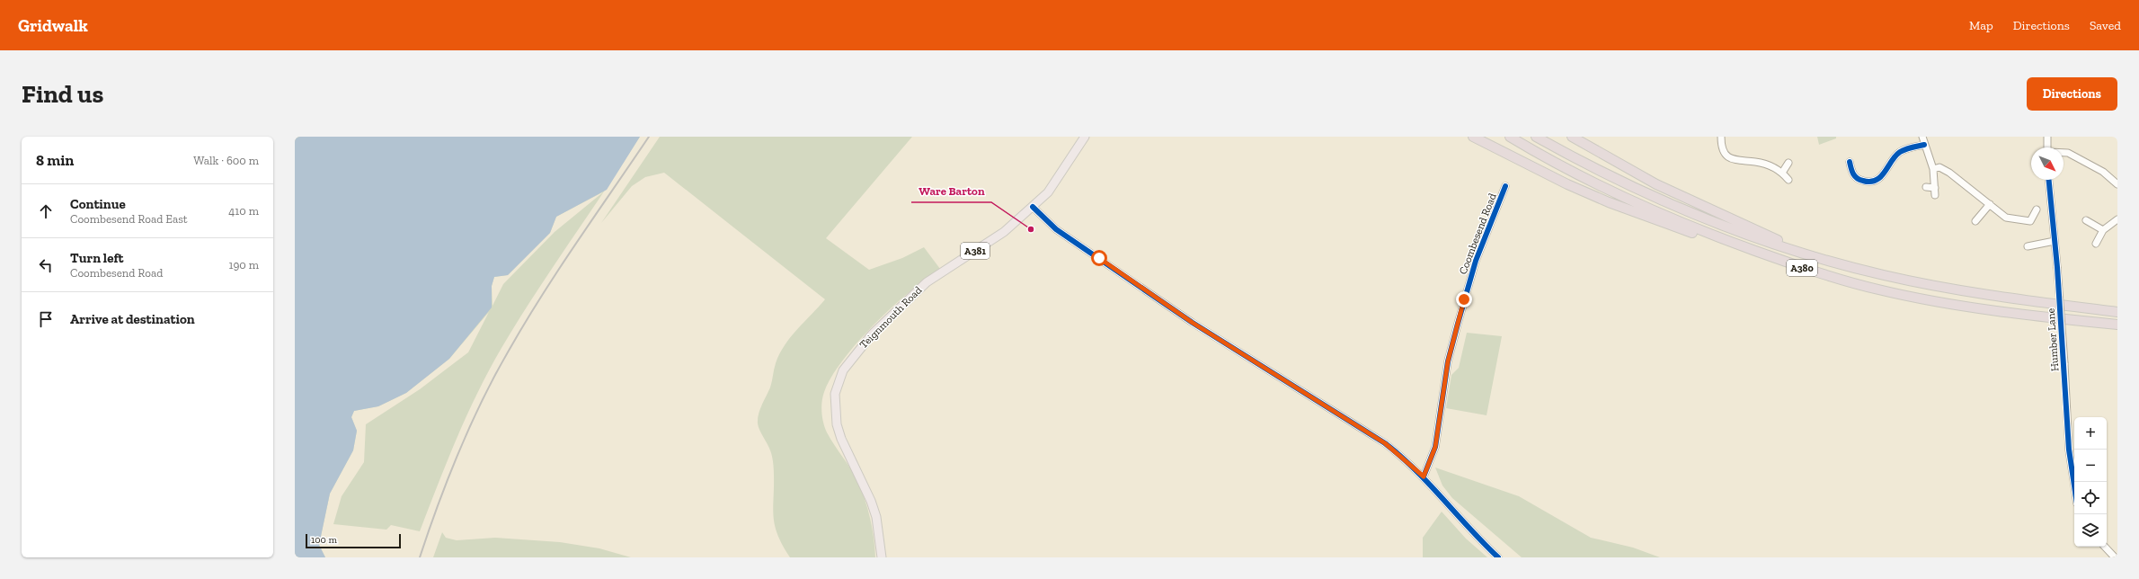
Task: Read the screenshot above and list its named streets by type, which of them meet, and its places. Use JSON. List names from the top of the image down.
{
  "streets": {
    "highway": ["A380"],
    "main road": ["A381", "Teignmouth Road"],
    "street": ["Coombesend Road", "Humber Lane"]
  },
  "places": ["Ware Barton"],
  "scale_bar": "100 m",
  "north": "bottom right",
  "page": {
    "header": "Gridwalk",
    "nav": ["Map", "Directions", "Saved"],
    "buttons": "Directions",
    "title": "Find us",
    "heading": ["8 min", "Walk · 600 m"],
    "list": [
      ["Continue", "Coombesend Road East", "410 m"],
      ["Turn left", "Coombesend Road", "190 m"],
      "Arrive at destination"
    ],
    "map_buttons": ["+", "−"],
    "scale": "100 m"
  }
}
